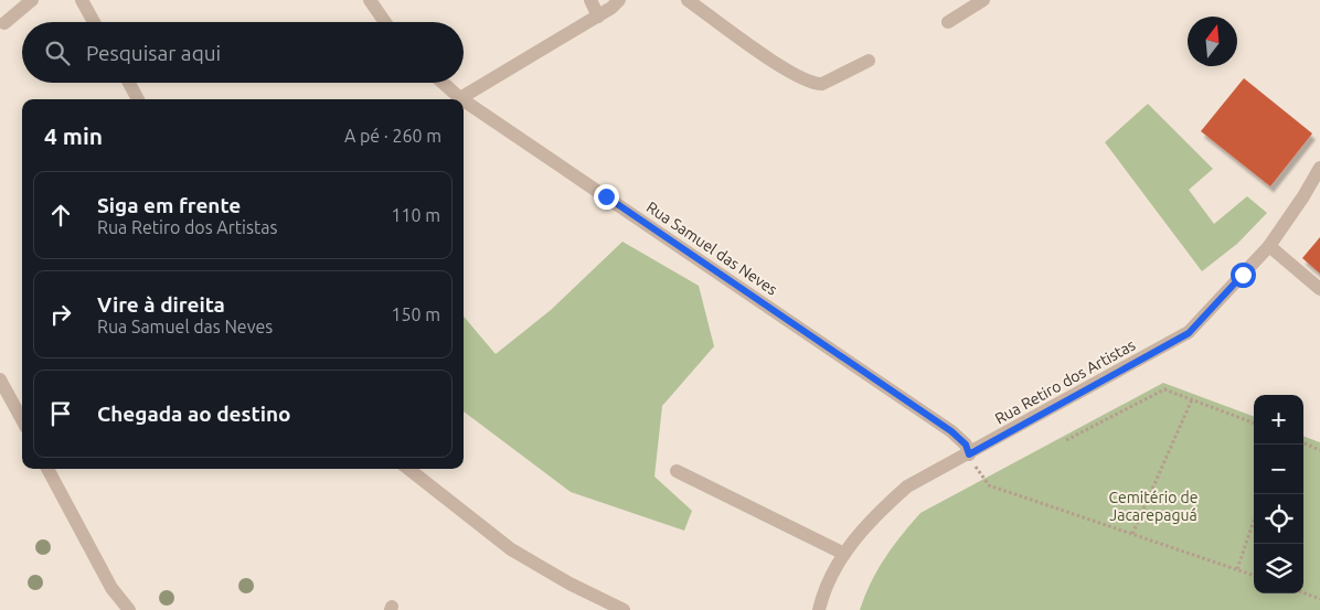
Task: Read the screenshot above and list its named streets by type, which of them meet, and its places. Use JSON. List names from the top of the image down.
{
  "streets": {
    "street": ["Rua Samuel das Neves", "Rua Retiro dos Artistas"]
  },
  "crossings": [
    ["Rua Samuel das Neves", "Rua Retiro dos Artistas"]
  ],
  "parks": ["Cemitério de Jacarepaguá"],
  "north": "top",
  "page": {
    "search": "Pesquisar aqui",
    "heading": ["4 min", "A pé · 260 m"],
    "list": [
      ["Siga em frente", "Rua Retiro dos Artistas", "110 m"],
      ["Vire à direita", "Rua Samuel das Neves", "150 m"],
      "Chegada ao destino"
    ],
    "map_buttons": ["+", "−"]
  }
}
